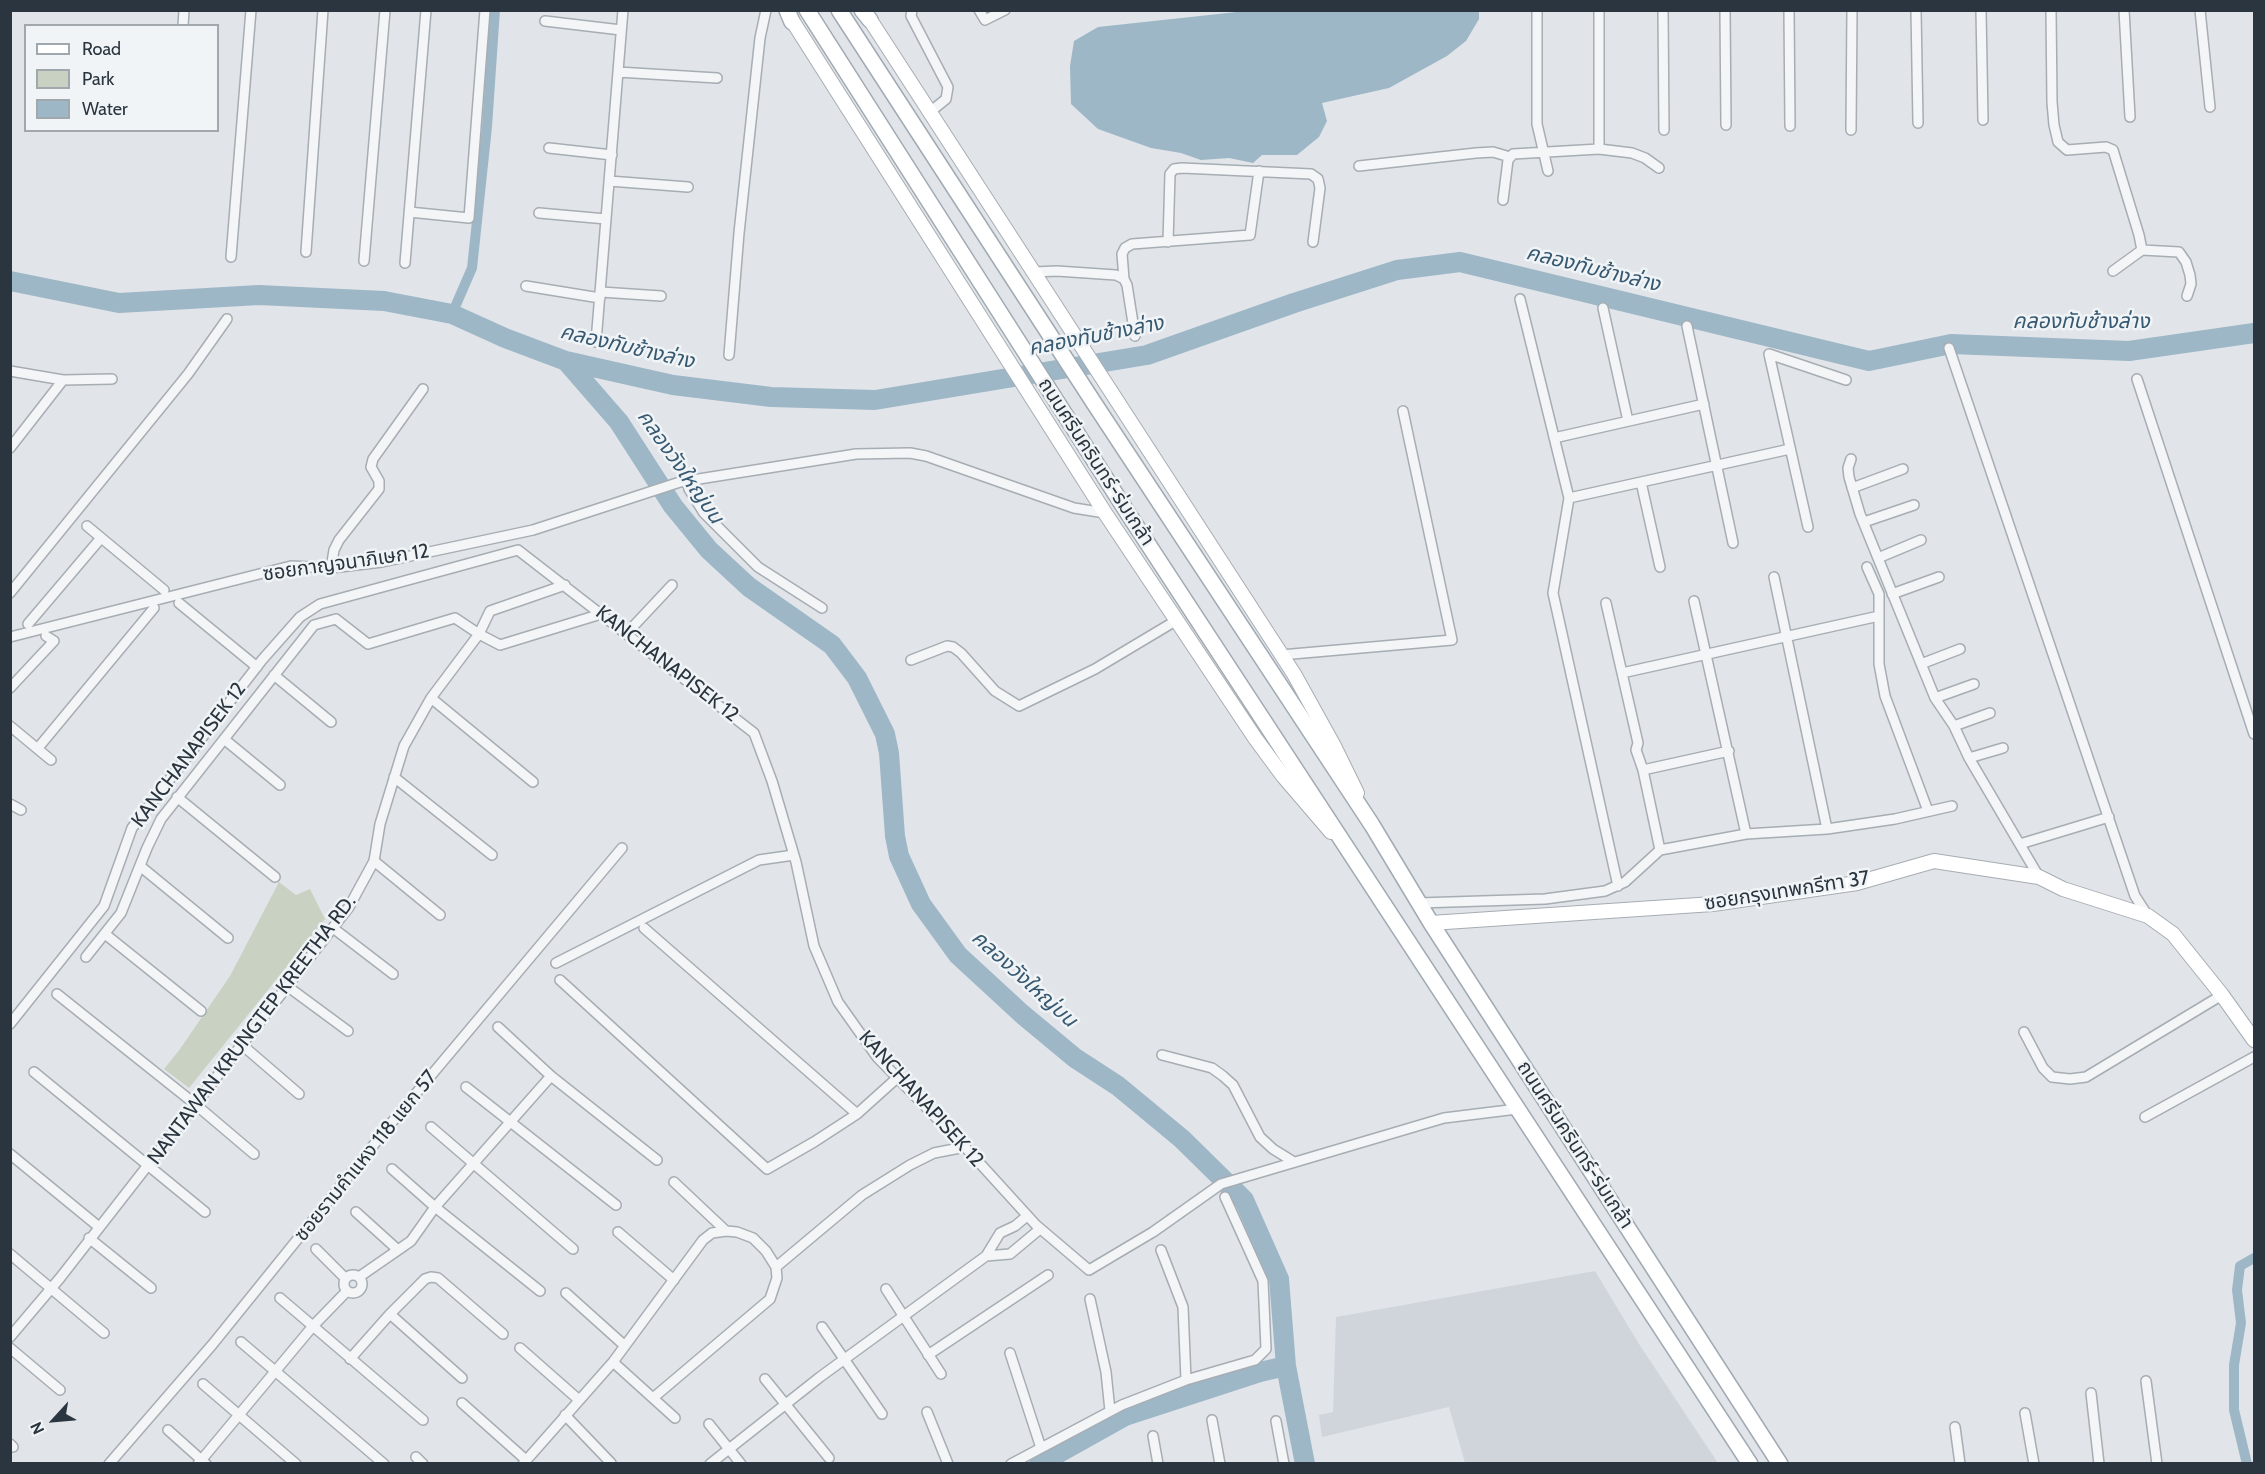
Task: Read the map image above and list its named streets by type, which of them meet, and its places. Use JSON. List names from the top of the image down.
{
  "streets": {
    "main road": ["ถนนศรีนครินทร์-ร่มเกล้า", "ซอยกรุงเทพกรีฑา 37"],
    "street": [
      "ซอยกาญจนาภิเษก 12",
      "KANCHANAPISEK 12",
      "NANTAWAN KRUNGTEP KREETHA RD.",
      "ซอยรามคำแหง 118 แยก 57"
    ]
  },
  "crossings": [
    ["ถนนศรีนครินทร์-ร่มเกล้า", "ซอยกาญจนาภิเษก 12"],
    ["ถนนศรีนครินทร์-ร่มเกล้า", "ซอยกรุงเทพกรีฑา 37"],
    ["KANCHANAPISEK 12", "NANTAWAN KRUNGTEP KREETHA RD."]
  ],
  "water": ["คลองทับช้างล่าง", "คลองวังใหญ่บน"],
  "legend": ["Road", "Park", "Water"],
  "north": "bottom left"
}
